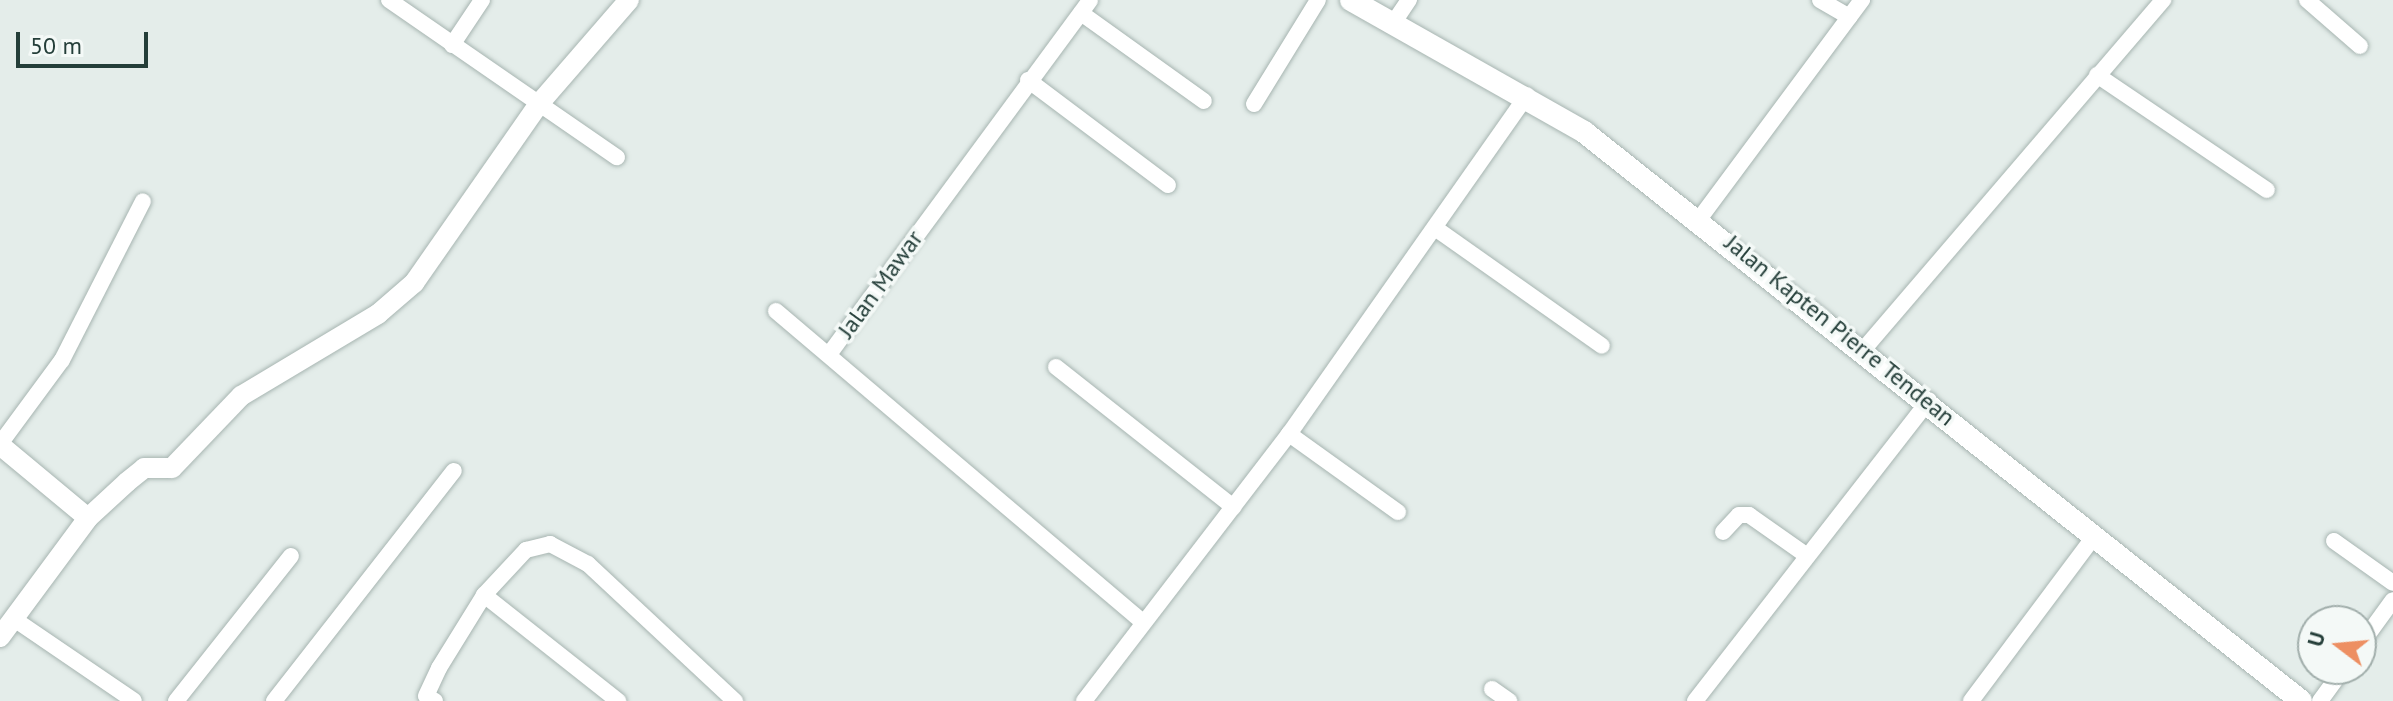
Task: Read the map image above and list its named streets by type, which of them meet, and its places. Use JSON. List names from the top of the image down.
{
  "streets": {
    "main road": ["Jalan Kapten Pierre Tendean"],
    "street": ["Jalan Mawar"]
  },
  "scale_bar": "50 m",
  "north": "left"
}
